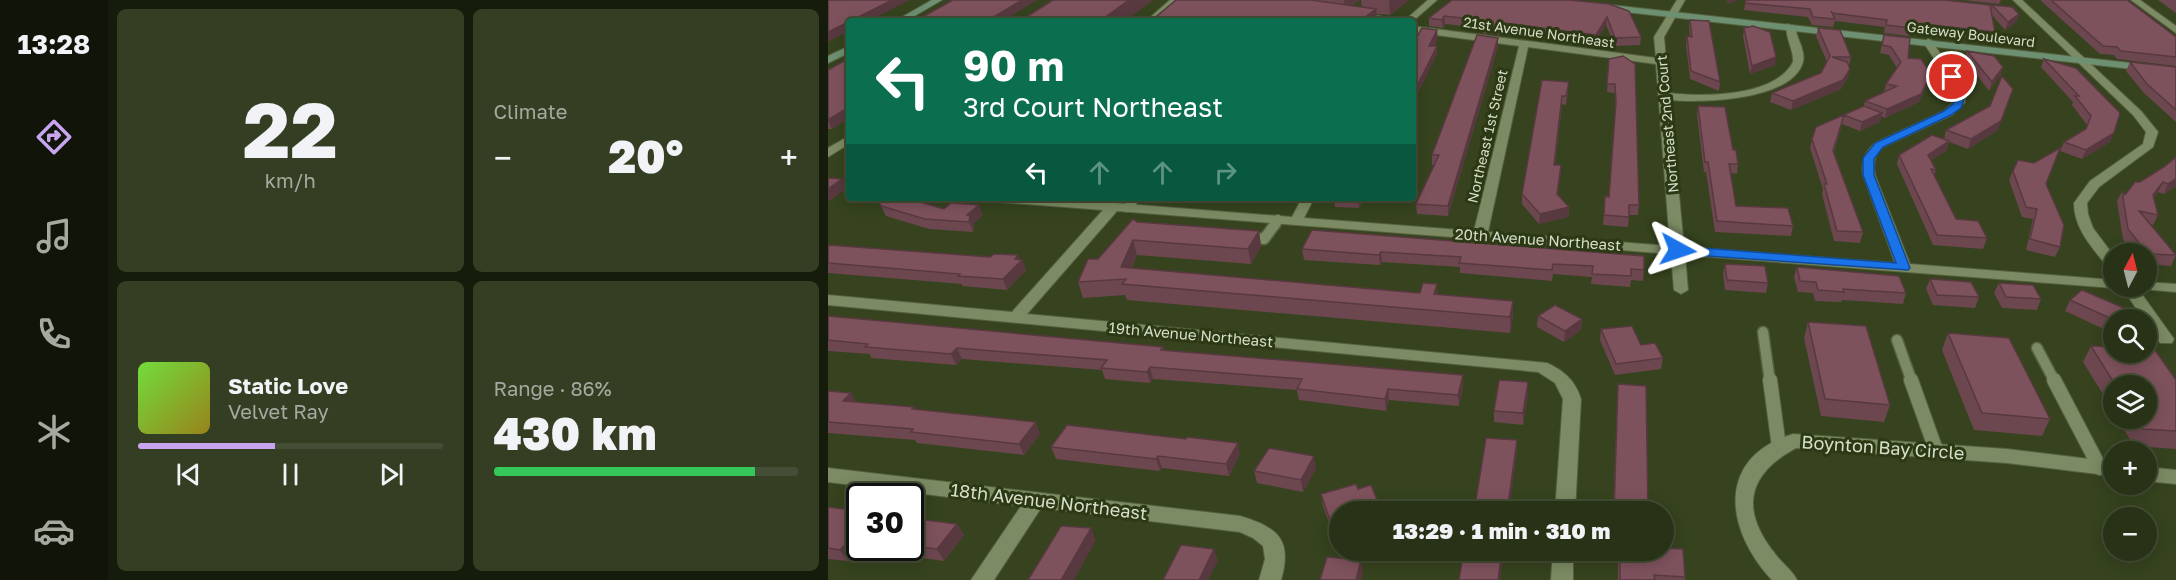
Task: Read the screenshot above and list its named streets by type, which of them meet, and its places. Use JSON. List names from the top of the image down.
{
  "streets": {
    "main road": ["Gateway Boulevard"],
    "street": [
      "21st Avenue Northeast",
      "Northeast 2nd Court",
      "Northeast 1st Street",
      "20th Avenue Northeast",
      "19th Avenue Northeast",
      "Boynton Bay Circle",
      "18th Avenue Northeast"
    ]
  },
  "crossings": [
    ["21st Avenue Northeast", "Northeast 2nd Court"],
    ["21st Avenue Northeast", "Northeast 1st Street"],
    ["Gateway Boulevard", "Northeast 2nd Court"],
    ["Northeast 2nd Court", "20th Avenue Northeast"],
    ["Northeast 1st Street", "20th Avenue Northeast"]
  ],
  "north": "top",
  "page": {
    "tabs": "13:28",
    "tile": [
      ["22", "km/h"],
      "Climate",
      ["Range · 86%", "430 km"]
    ],
    "turn": ["90 m", "3rd Court Northeast"],
    "heat": ["−", "20°", "+"],
    "map_buttons": ["+", "−"],
    "song": ["Static Love", "Velvet Ray"],
    "limit": "30",
    "trip": "13:29 · 1 min · 310 m"
  }
}
